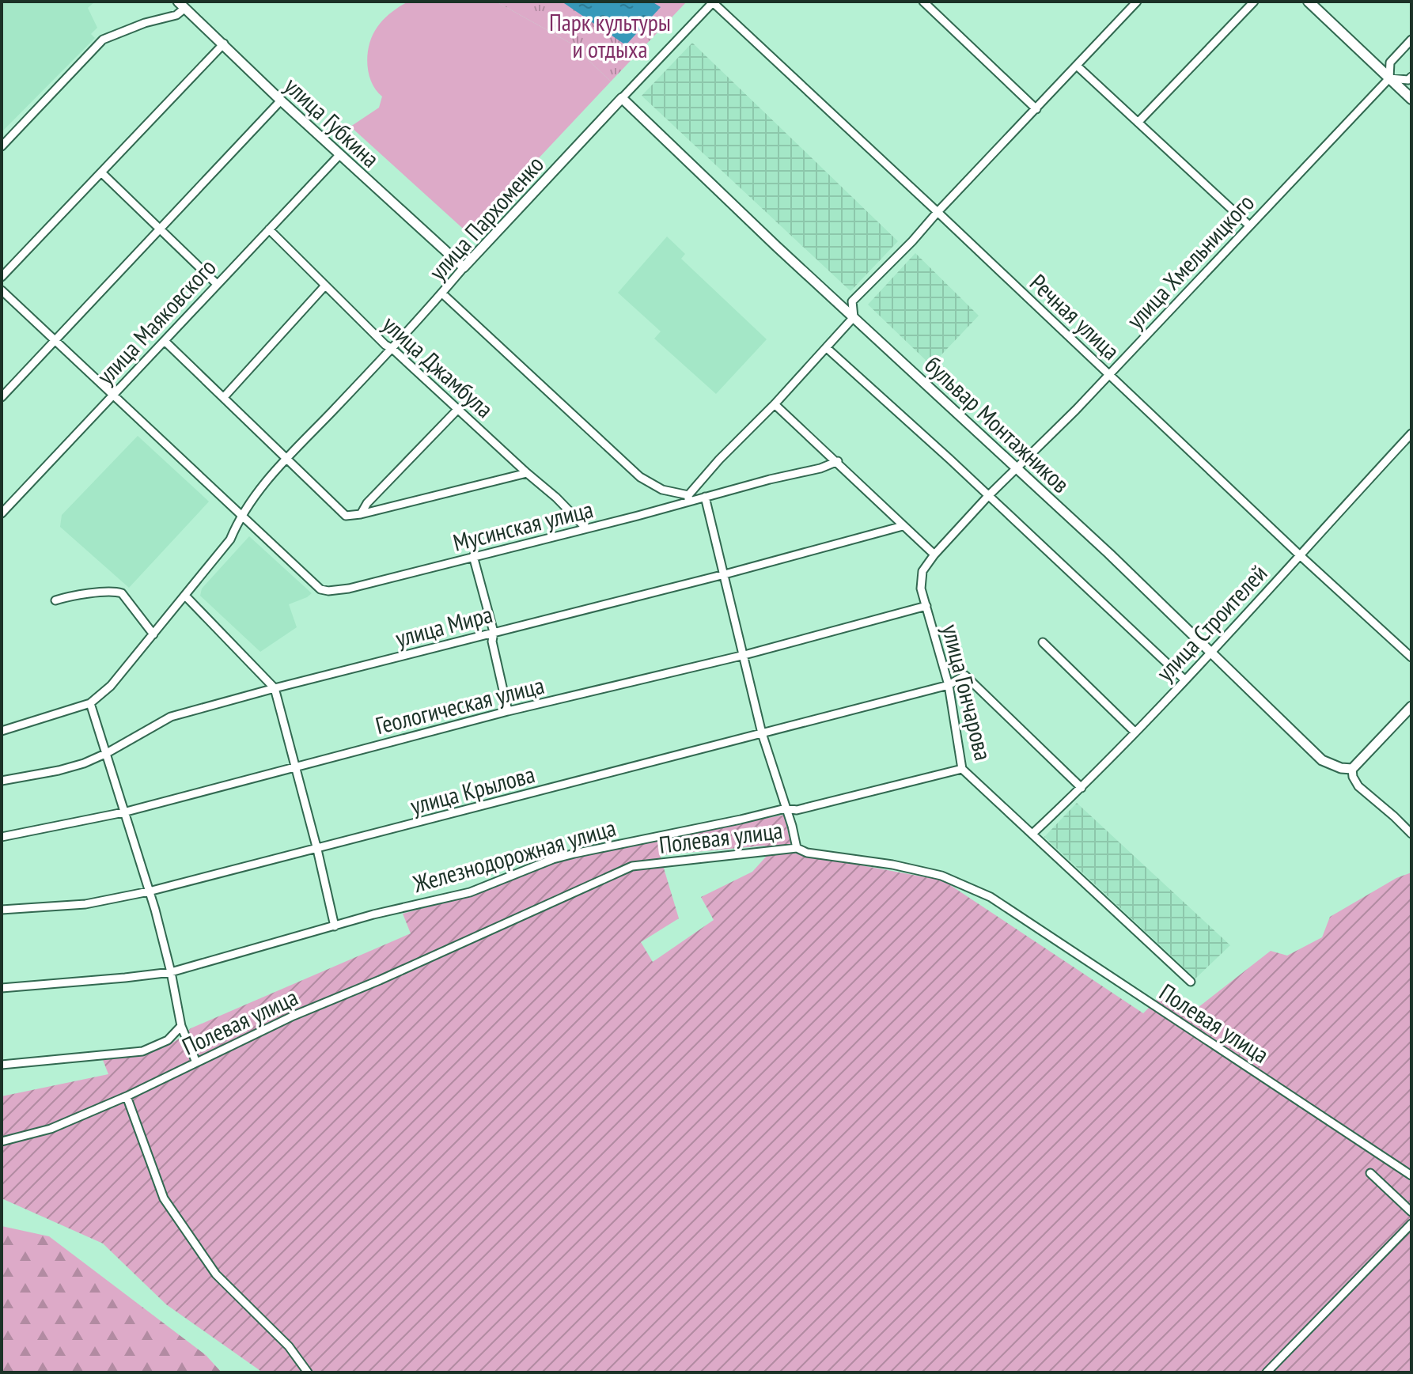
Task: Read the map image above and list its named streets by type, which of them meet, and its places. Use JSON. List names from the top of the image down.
{
  "streets": {
    "street": [
      "улица Губкина",
      "улица Пархоменко",
      "улица Хмельницкого",
      "Речная улица",
      "улица Маяковского",
      "улица Джамбула",
      "бульвар Монтажников",
      "Мусинская улица",
      "улица Строителей",
      "улица Мира",
      "улица Гончарова",
      "Геологическая улица",
      "улица Крылова",
      "Полевая улица",
      "Железнодорожная улица"
    ]
  },
  "crossings": [
    ["улица Губкина", "улица Пархоменко"],
    ["улица Губкина", "улица Маяковского"],
    ["улица Пархоменко", "Речная улица"],
    ["улица Пархоменко", "улица Джамбула"],
    ["улица Пархоменко", "бульвар Монтажников"],
    ["улица Пархоменко", "Мусинская улица"],
    ["улица Пархоменко", "Полевая улица"],
    ["улица Хмельницкого", "Речная улица"],
    ["улица Хмельницкого", "бульвар Монтажников"],
    ["улица Хмельницкого", "улица Гончарова"],
    ["Речная улица", "улица Строителей"],
    ["улица Маяковского", "улица Джамбула"],
    ["улица Джамбула", "Мусинская улица"],
    ["бульвар Монтажников", "улица Строителей"],
    ["бульвар Монтажников", "улица Гончарова"],
    ["улица Строителей", "улица Гончарова"],
    ["улица Строителей", "улица Крылова"],
    ["улица Мира", "Полевая улица"],
    ["улица Гончарова", "Геологическая улица"],
    ["улица Гончарова", "улица Крылова"],
    ["улица Гончарова", "Железнодорожная улица"],
    ["Геологическая улица", "Полевая улица"],
    ["улица Крылова", "Полевая улица"],
    ["Полевая улица", "Железнодорожная улица"]
  ],
  "parks": ["Парк культуры и отдыха"]
}
